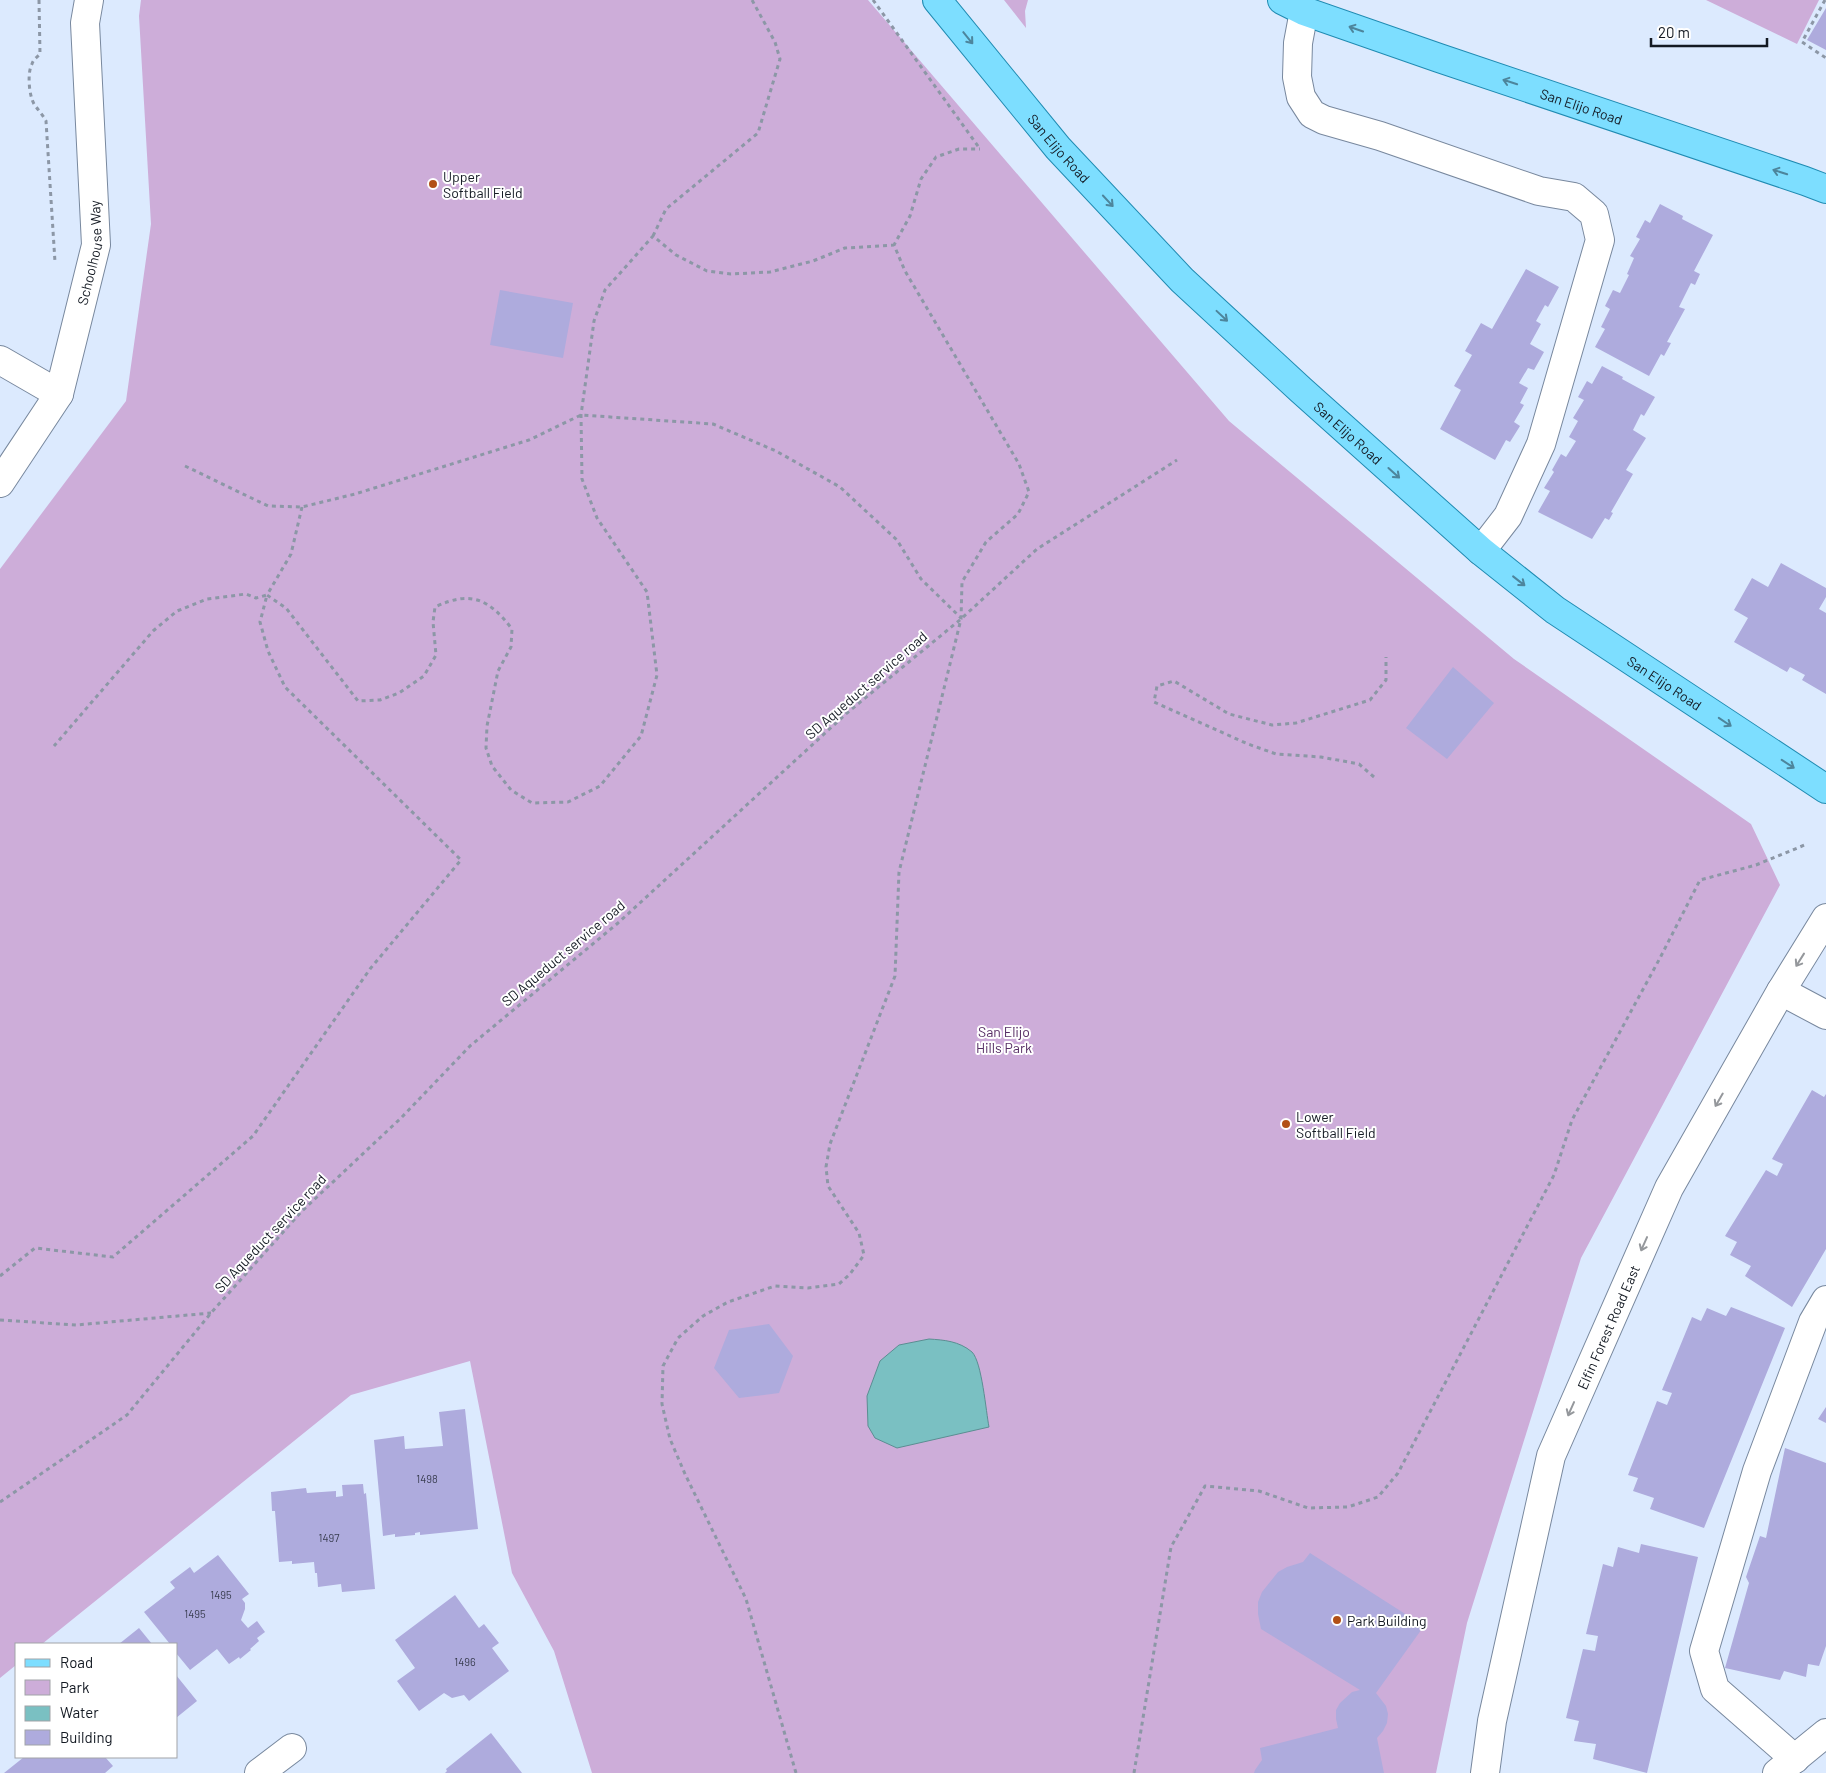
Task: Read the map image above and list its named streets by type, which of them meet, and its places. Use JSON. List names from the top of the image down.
{
  "streets": {
    "main road": ["San Elijo Road"],
    "street": ["Schoolhouse Way", "Elfin Forest Road East"],
    "path": ["SD Aqueduct service road"]
  },
  "one_way": ["Elfin Forest Road East"],
  "parks": ["San Elijo Hills Park"],
  "places": ["Upper Softball Field", "Lower Softball Field", "Park Building"],
  "house_numbers": [
    "1498",
    "1497",
    "1495",
    "1495",
    "1496"
  ],
  "legend": [
    "Road",
    "Park",
    "Water",
    "Building"
  ],
  "scale_bar": "20 m"
}
